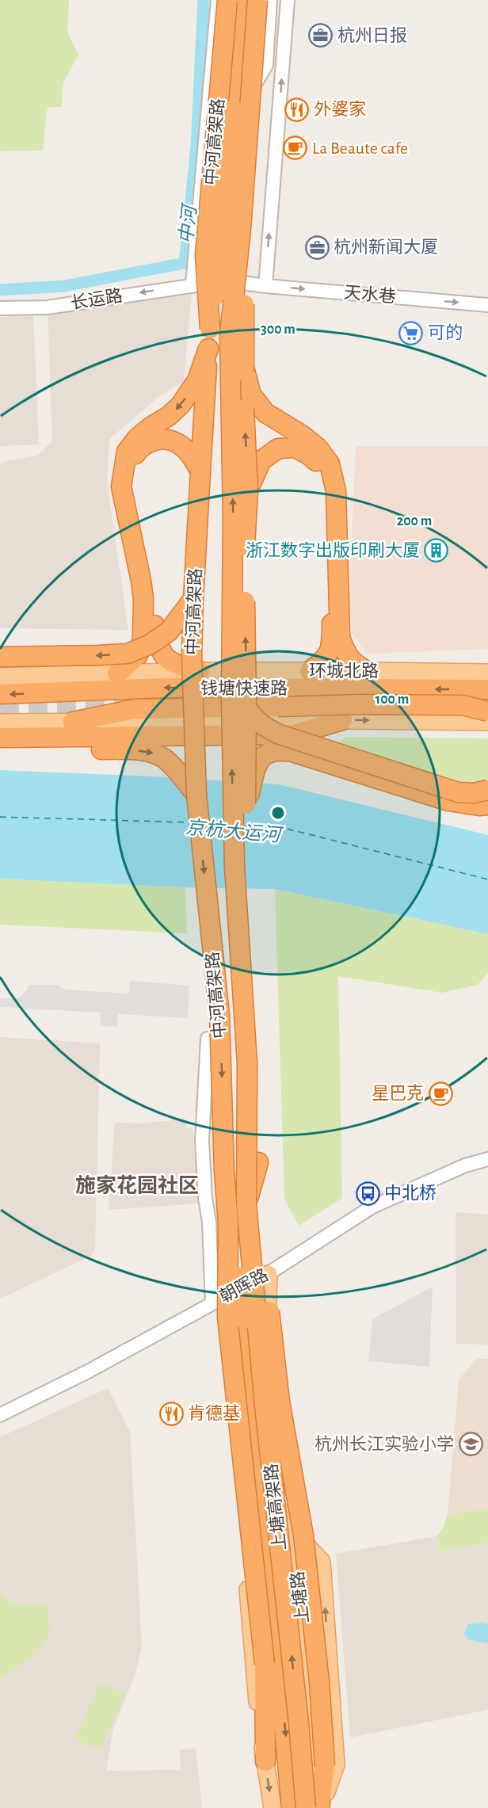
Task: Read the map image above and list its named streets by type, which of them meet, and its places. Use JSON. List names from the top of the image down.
{
  "streets": {
    "highway": ["中河高架路", "钱塘快速路", "上塘高架路"],
    "main road": ["环城北路", "上塘路"],
    "street": ["天水巷", "长运路", "朝晖路"]
  },
  "crossings": [
    ["中河高架路", "上塘高架路"],
    ["天水巷", "长运路"],
    ["朝晖路", "上塘路"]
  ],
  "one_way": ["天水巷", "长运路"],
  "districts": ["施家花园社区"],
  "water": ["中河", "京杭大运河"],
  "places": {
    "office": ["杭州日报", "杭州新闻大厦"],
    "restaurant": ["外婆家", "肯德基"],
    "cafe": ["La Beaute cafe", "星巴克"],
    "supermarket": ["可的"],
    "building": ["浙江数字出版印刷大厦"],
    "bus stop": ["中北桥"],
    "school or university": ["杭州长江实验小学"]
  },
  "rings": ["300 m", "200 m", "100 m"]
}
